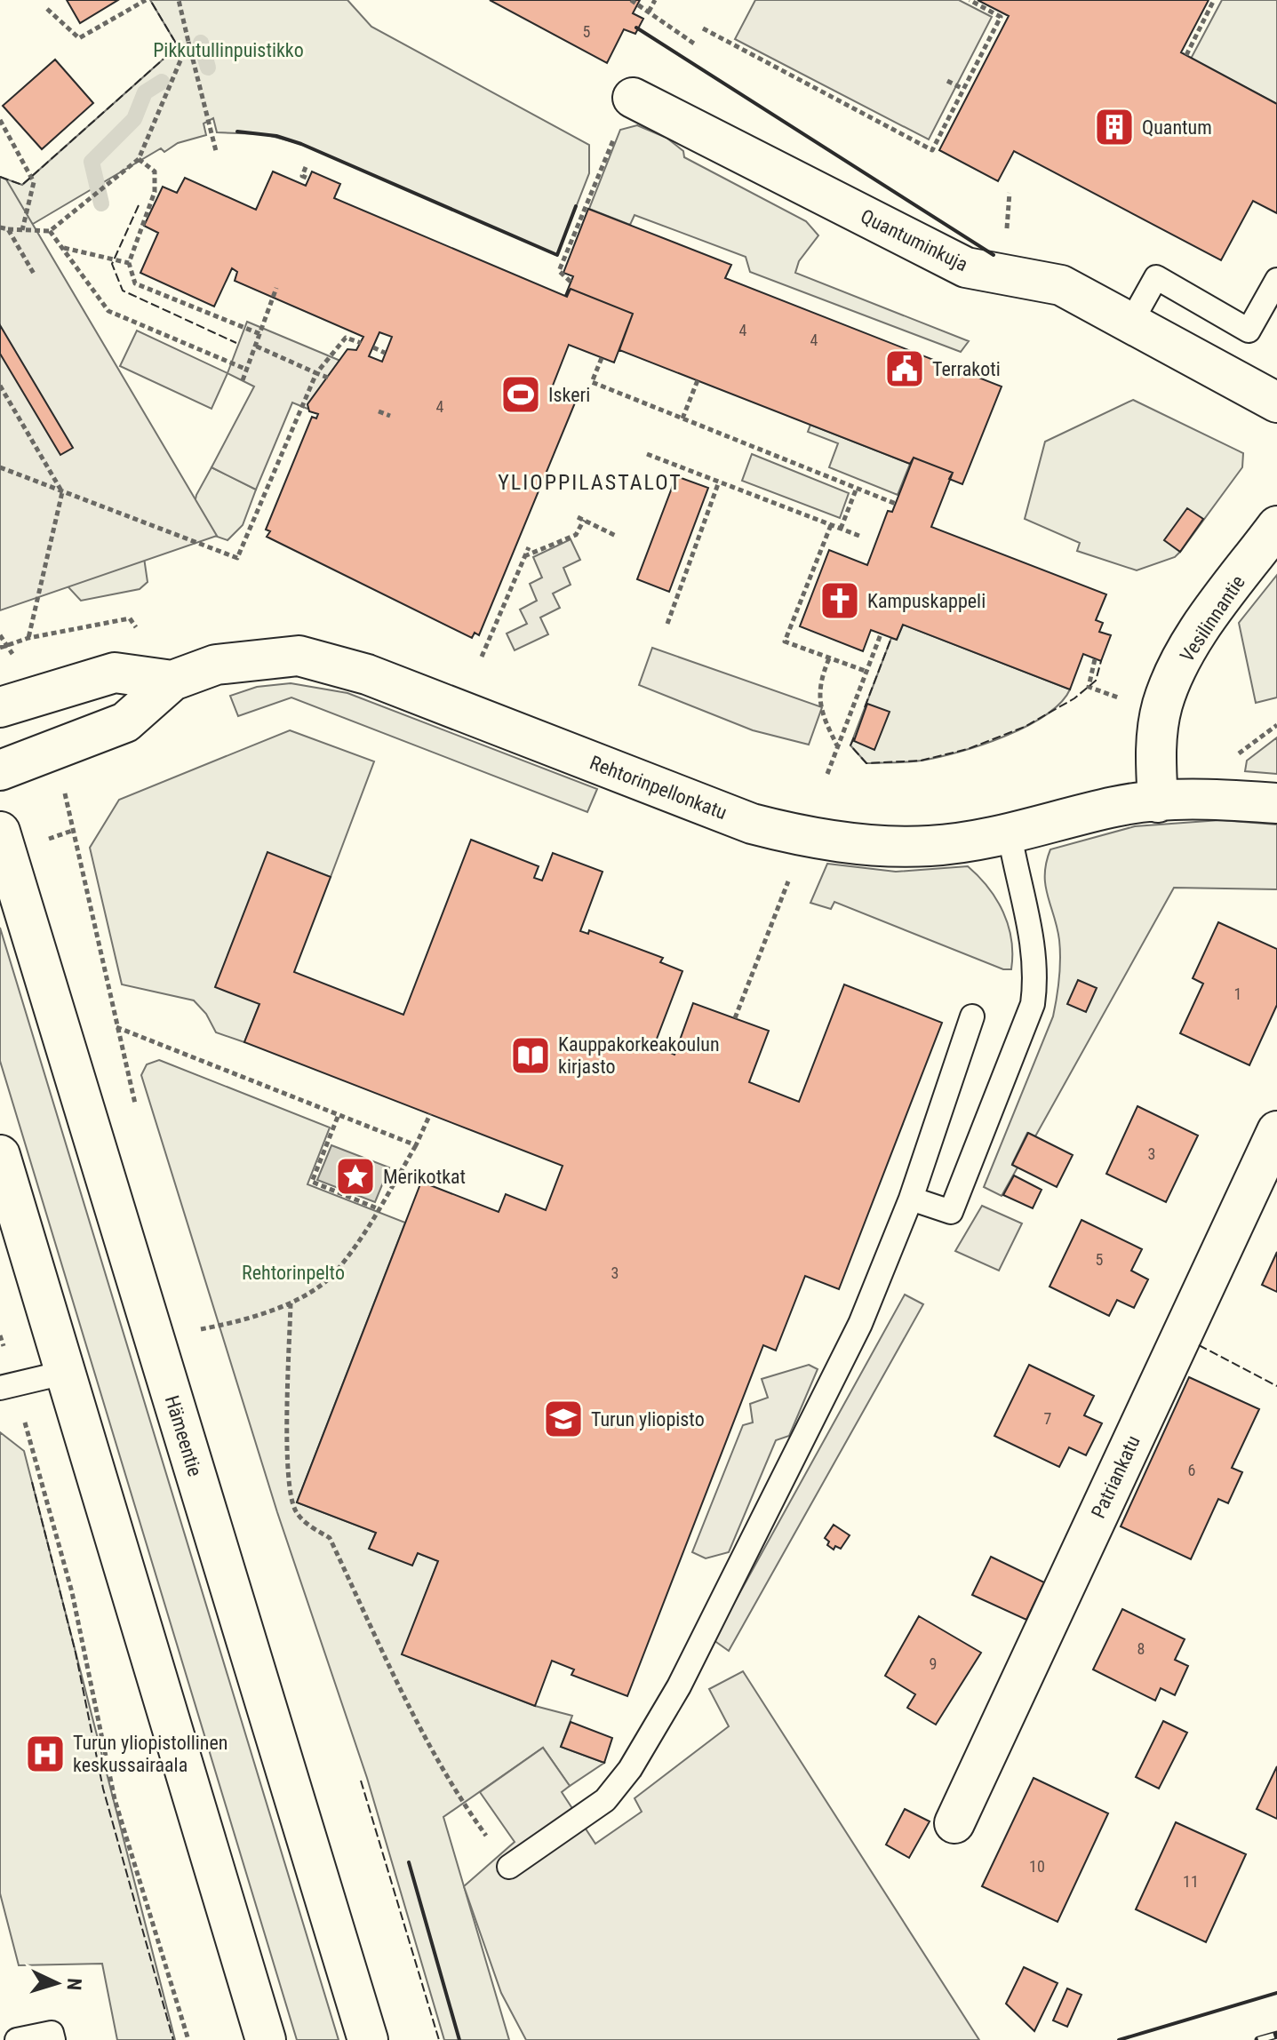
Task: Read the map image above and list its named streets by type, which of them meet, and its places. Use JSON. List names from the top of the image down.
{
  "streets": {
    "main road": [
      "Quantuminkuja",
      "Vesilinnantie",
      "Rehtorinpellonkatu",
      "Hämeentie",
      "Patriankatu"
    ]
  },
  "crossings": [
    ["Vesilinnantie", "Rehtorinpellonkatu"]
  ],
  "districts": ["YLIOPPILASTALOT"],
  "parks": ["Pikkutullinpuistikko", "Rehtorinpelto"],
  "places": {
    "building": ["Quantum"],
    "public building": ["Terrakoti"],
    "sports": ["Iskeri"],
    "church": ["Kampuskappeli"],
    "library": ["Kauppakorkeakoulun kirjasto"],
    "place": ["Merikotkat"],
    "school or university": ["Turun yliopisto"],
    "hospital": ["Turun yliopistollinen keskussairaala"]
  },
  "house_numbers": [
    "5",
    "4",
    "4",
    "4",
    "1",
    "3",
    "5",
    "3",
    "7",
    "6",
    "8",
    "9",
    "10",
    "11"
  ],
  "north": "right"
}
